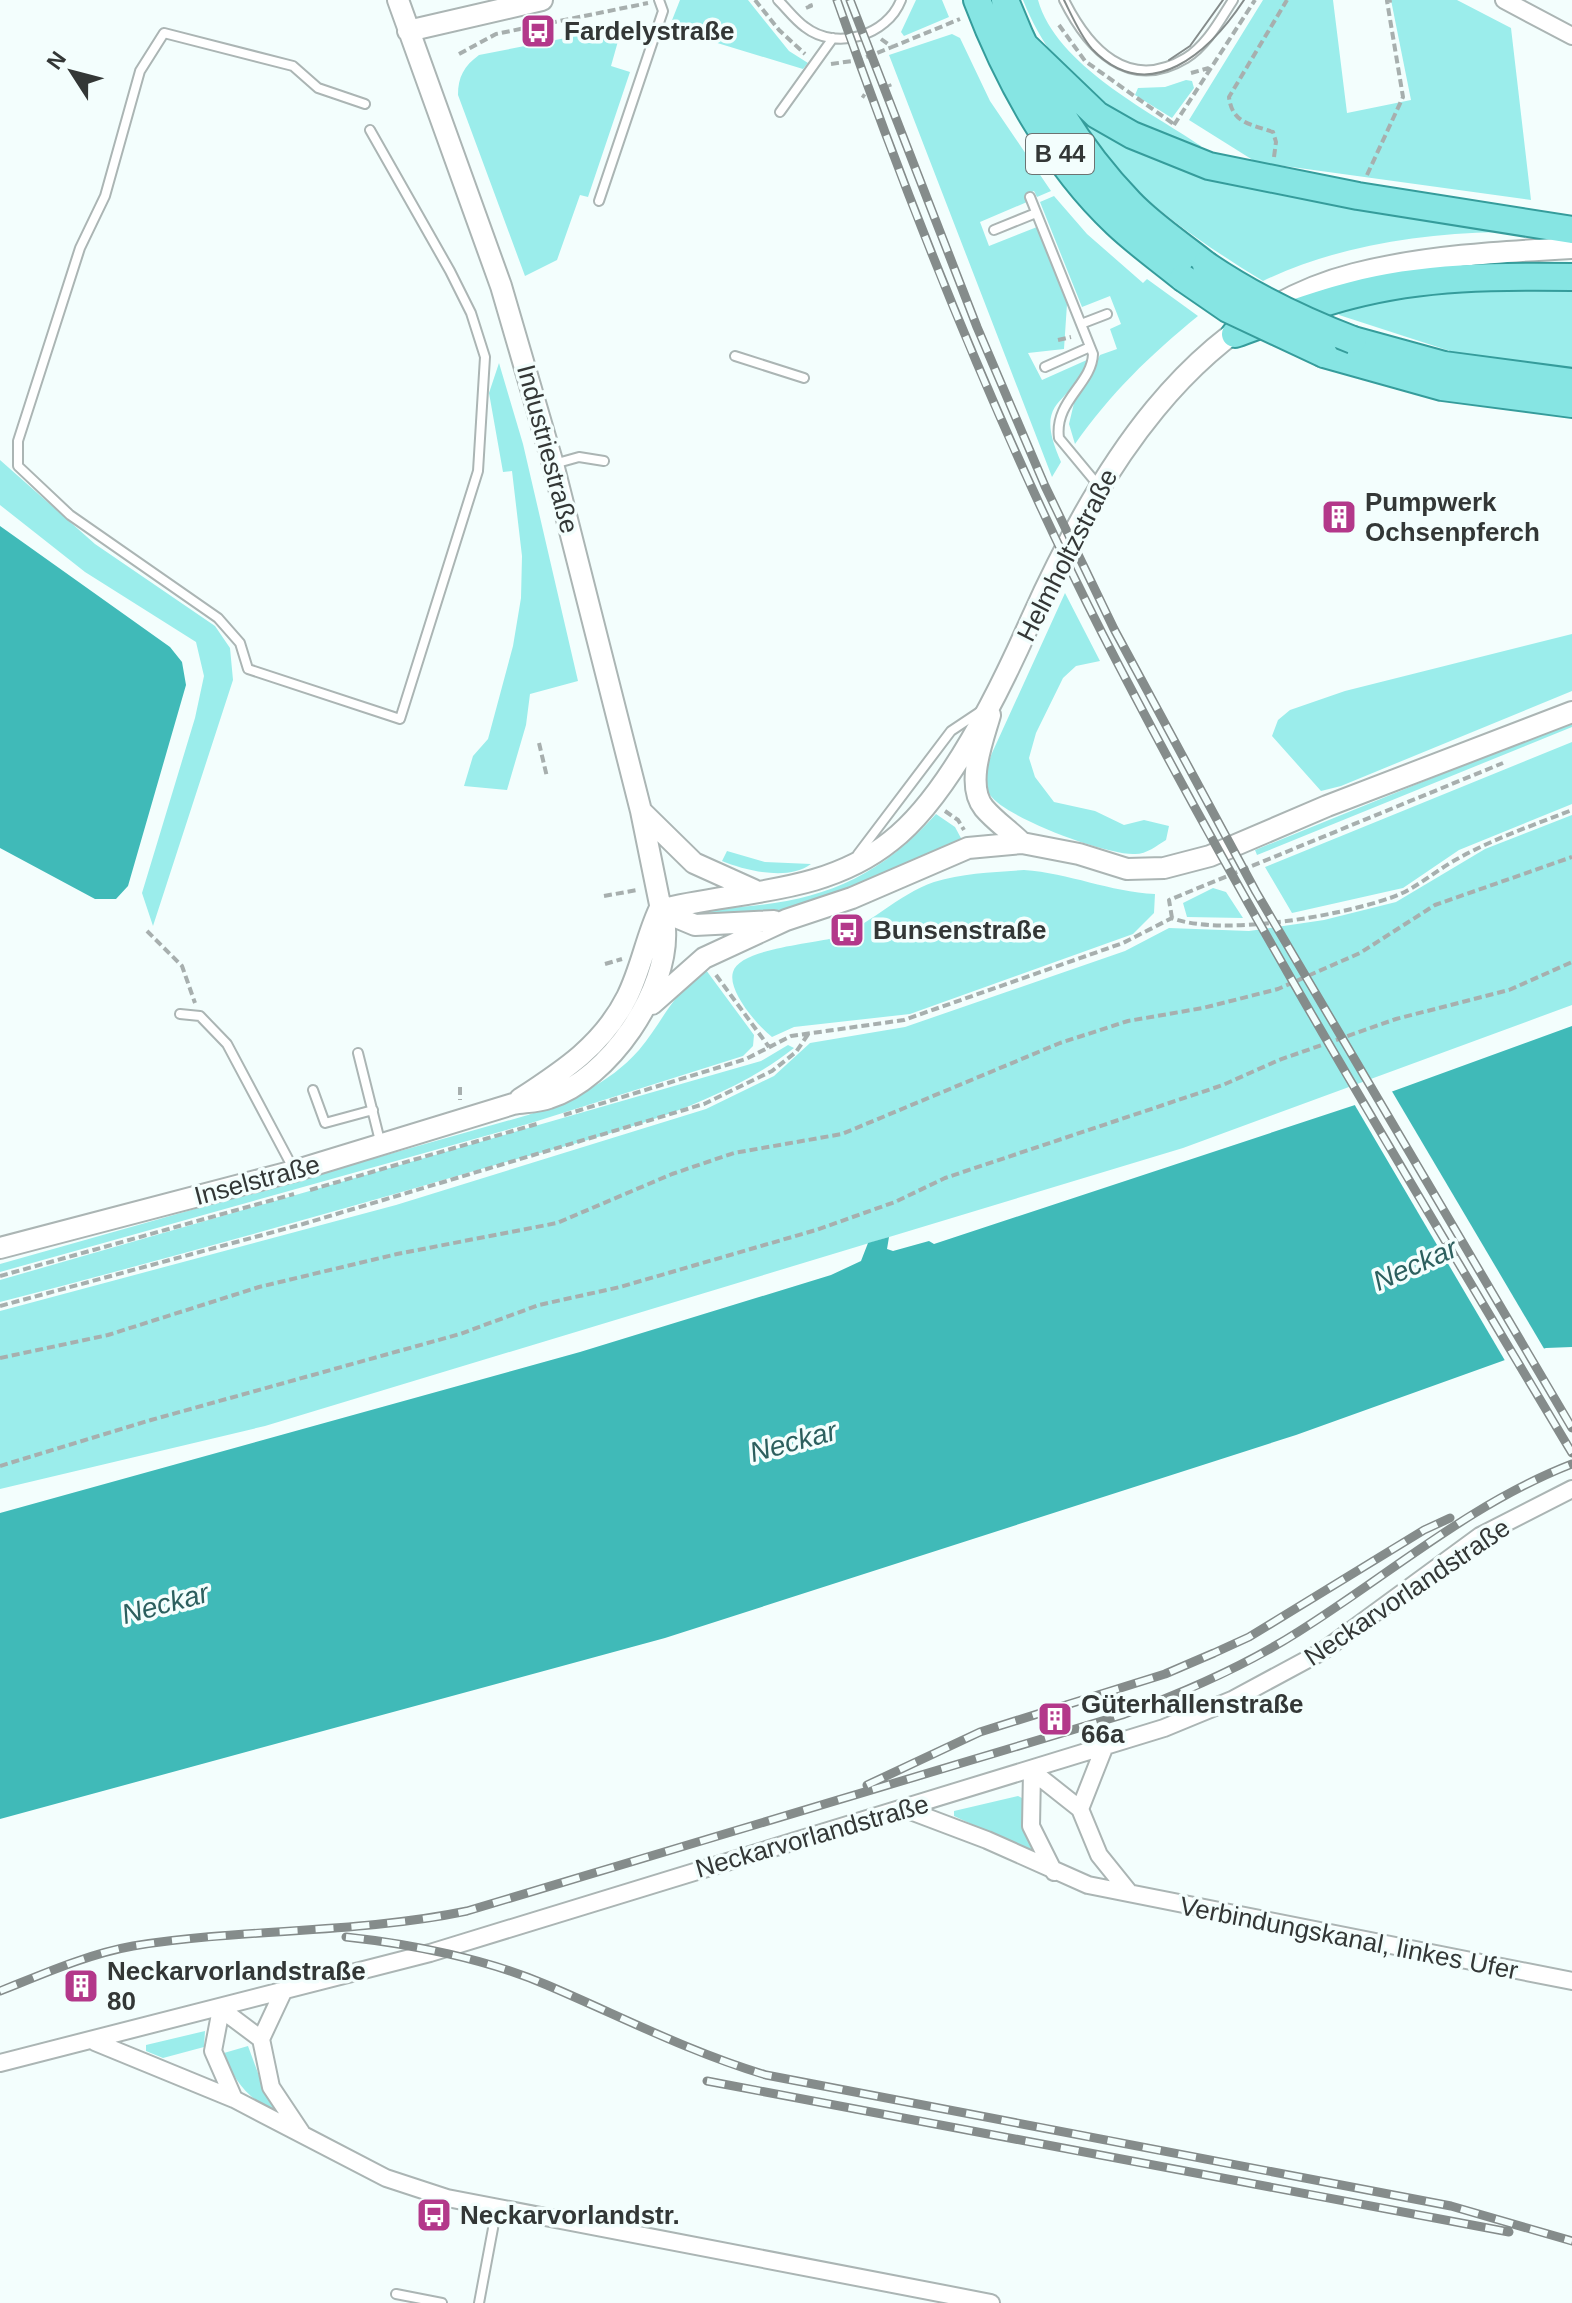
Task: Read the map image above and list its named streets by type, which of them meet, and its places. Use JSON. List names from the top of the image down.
{
  "streets": {
    "main road": ["B 44"],
    "street": [
      "Industriestraße",
      "Helmholtzstraße",
      "Inselstraße",
      "Neckarvorlandstraße",
      "Verbindungskanal, linkes Ufer"
    ]
  },
  "crossings": [
    ["Industriestraße", "Helmholtzstraße"],
    ["Industriestraße", "Inselstraße"],
    ["Helmholtzstraße", "Inselstraße"],
    ["Neckarvorlandstraße", "Verbindungskanal, linkes Ufer"]
  ],
  "water": ["Neckar"],
  "places": {
    "bus stop": ["Fardelystraße", "Bunsenstraße", "Neckarvorlandstr."],
    "building": ["Pumpwerk Ochsenpferch", "Güterhallenstraße 66a", "Neckarvorlandstraße 80"]
  },
  "north": "top left"
}
